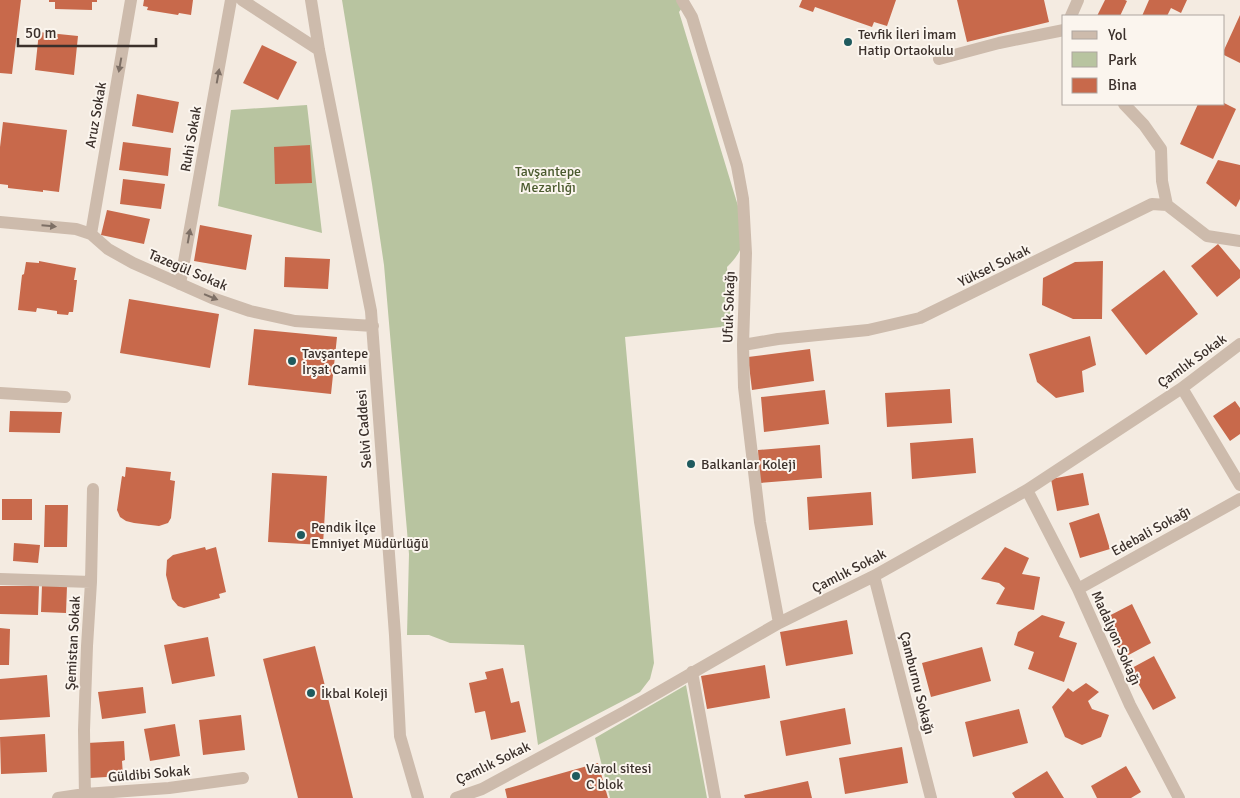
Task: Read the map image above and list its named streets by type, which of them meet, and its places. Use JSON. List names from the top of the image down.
{
  "streets": {
    "street": [
      "Aruz Sokak",
      "Ruhi Sokak",
      "Yüksel Sokak",
      "Tazegül Sokak",
      "Ufuk Sokağı",
      "Çamlık Sokak",
      "Selvi Caddesi",
      "Edebali Sokağı",
      "Madalyon Sokağı",
      "Şemistan Sokak",
      "Çamburnu Sokağı",
      "Güldibi Sokak"
    ]
  },
  "crossings": [
    ["Aruz Sokak", "Tazegül Sokak"],
    ["Ruhi Sokak", "Tazegül Sokak"],
    ["Yüksel Sokak", "Ufuk Sokağı"],
    ["Tazegül Sokak", "Selvi Caddesi"],
    ["Ufuk Sokağı", "Çamlık Sokak"],
    ["Çamlık Sokak", "Madalyon Sokağı"],
    ["Çamlık Sokak", "Çamburnu Sokağı"],
    ["Edebali Sokağı", "Madalyon Sokağı"],
    ["Şemistan Sokak", "Güldibi Sokak"]
  ],
  "one_way": ["Aruz Sokak", "Ruhi Sokak", "Tazegül Sokak"],
  "parks": ["Tavşantepe Mezarlığı"],
  "places": [
    "Tevfik İleri İmam Hatip Ortaokulu",
    "Tavşantepe İrşat Camii",
    "Balkanlar Koleji",
    "Pendik İlçe Emniyet Müdürlüğü",
    "İkbal Koleji",
    "Varol sitesi C blok"
  ],
  "legend": ["Yol", "Park", "Bina"],
  "scale_bar": "50 m"
}
